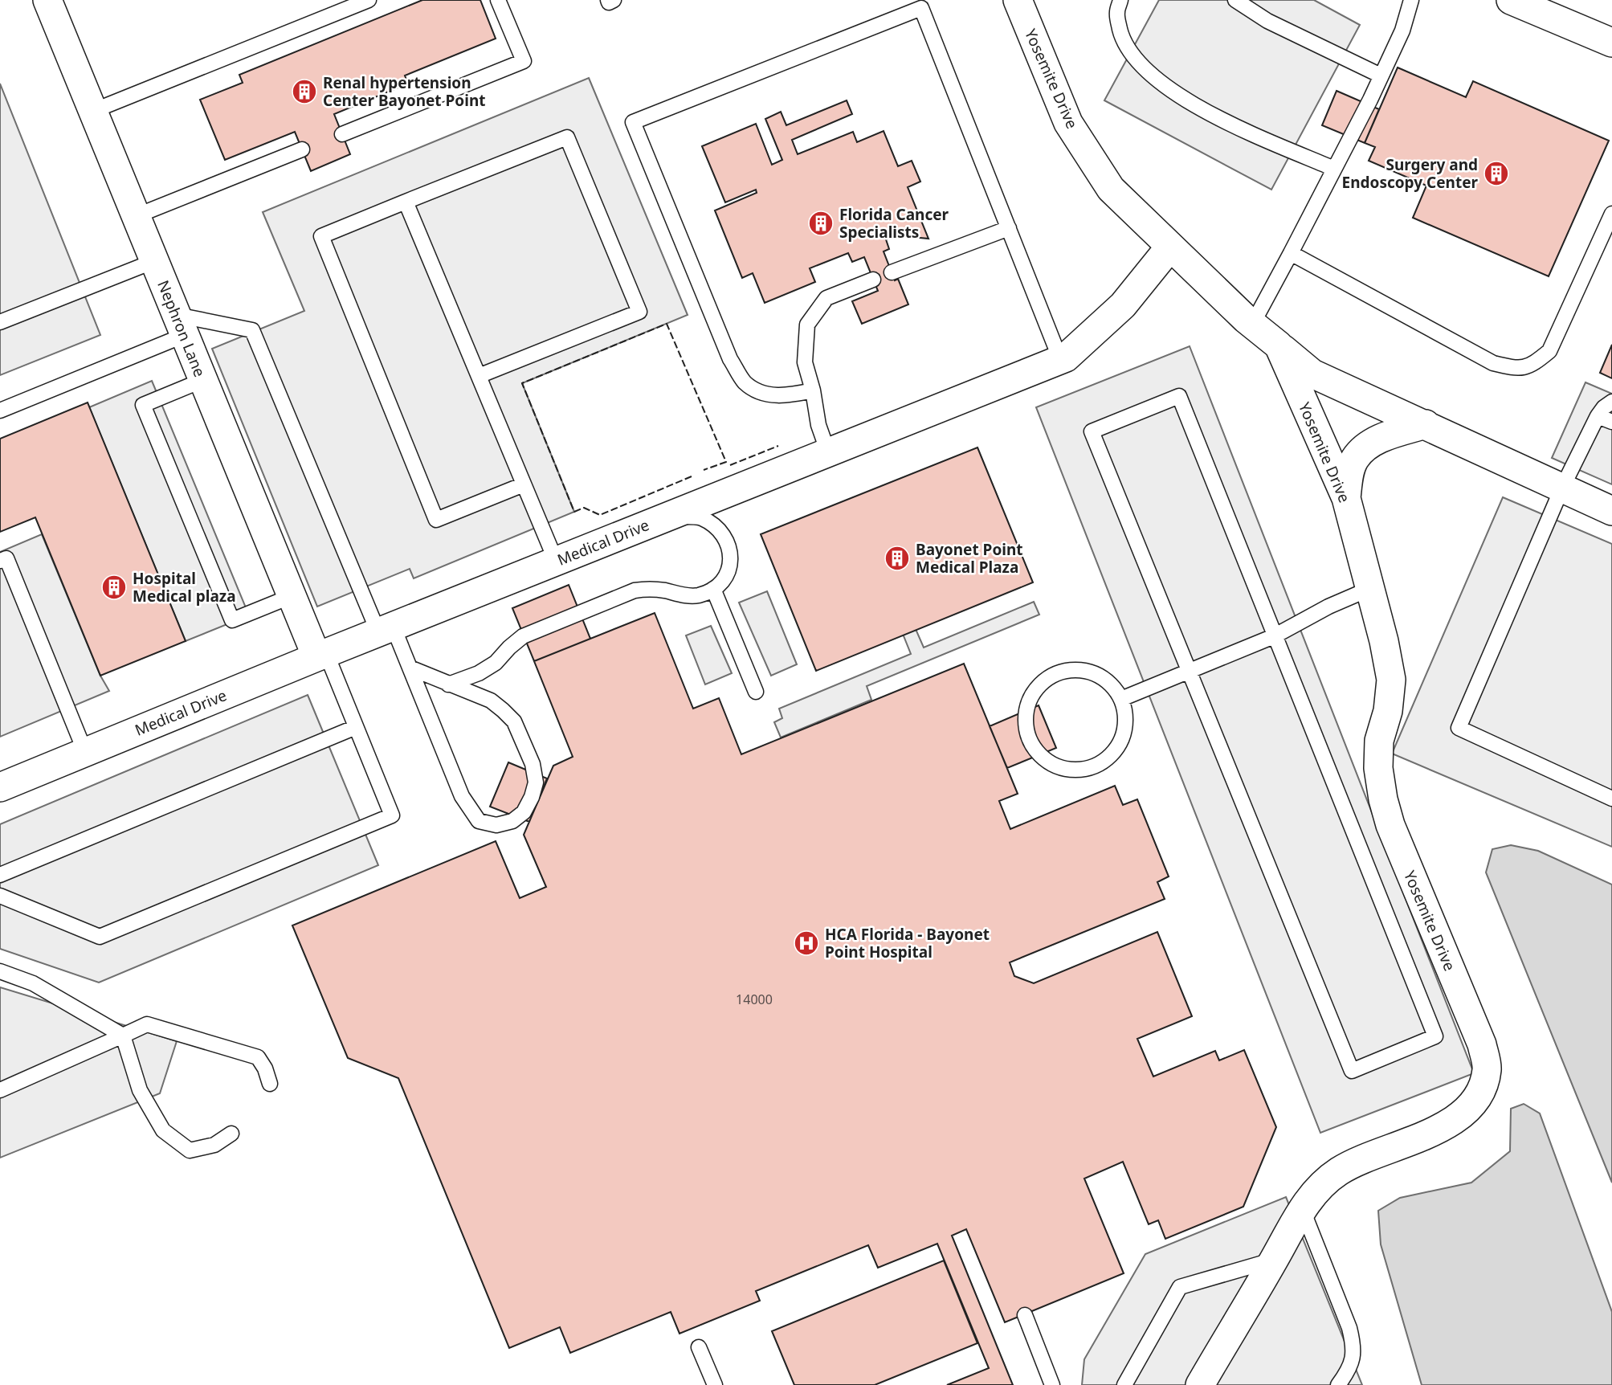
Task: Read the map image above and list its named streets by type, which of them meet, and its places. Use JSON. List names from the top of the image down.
{
  "streets": {
    "street": ["Yosemite Drive", "Nephron Lane", "Medical Drive"]
  },
  "crossings": [
    ["Yosemite Drive", "Medical Drive"],
    ["Nephron Lane", "Medical Drive"]
  ],
  "places": {
    "building": [
      "Renal hypertension Center Bayonet Point",
      "Surgery and Endoscopy Center",
      "Florida Cancer Specialists",
      "Bayonet Point Medical Plaza",
      "Hospital Medical plaza"
    ],
    "hospital": ["HCA Florida - Bayonet Point Hospital"]
  },
  "house_numbers": ["14000"]
}
